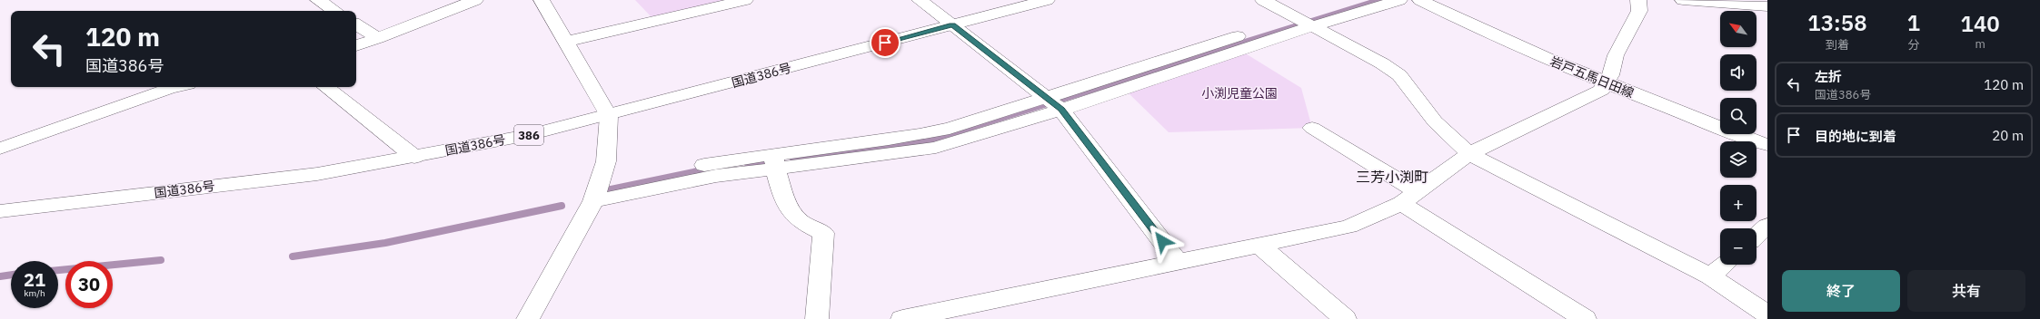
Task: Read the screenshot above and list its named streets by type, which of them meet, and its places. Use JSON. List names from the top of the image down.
{
  "streets": {
    "main road": ["国道386号", "岩戸五馬日田線", "386"]
  },
  "districts": ["三芳小渕町"],
  "parks": ["小渕児童公園"],
  "north": "top left",
  "page": {
    "eta": [
      "13:58",
      "到着",
      "1",
      "分",
      "140",
      "m"
    ],
    "map_buttons": ["+", "−"],
    "turn": ["120 m", "国道386号"],
    "list": [
      {
        "name": "左折",
        "note": "国道386号",
        "value": "120 m"
      },
      {
        "name": "目的地に到着",
        "value": "20 m"
      }
    ],
    "speed": "21 km/h",
    "limit": "30",
    "buttons": ["終了", "共有"]
  }
}
